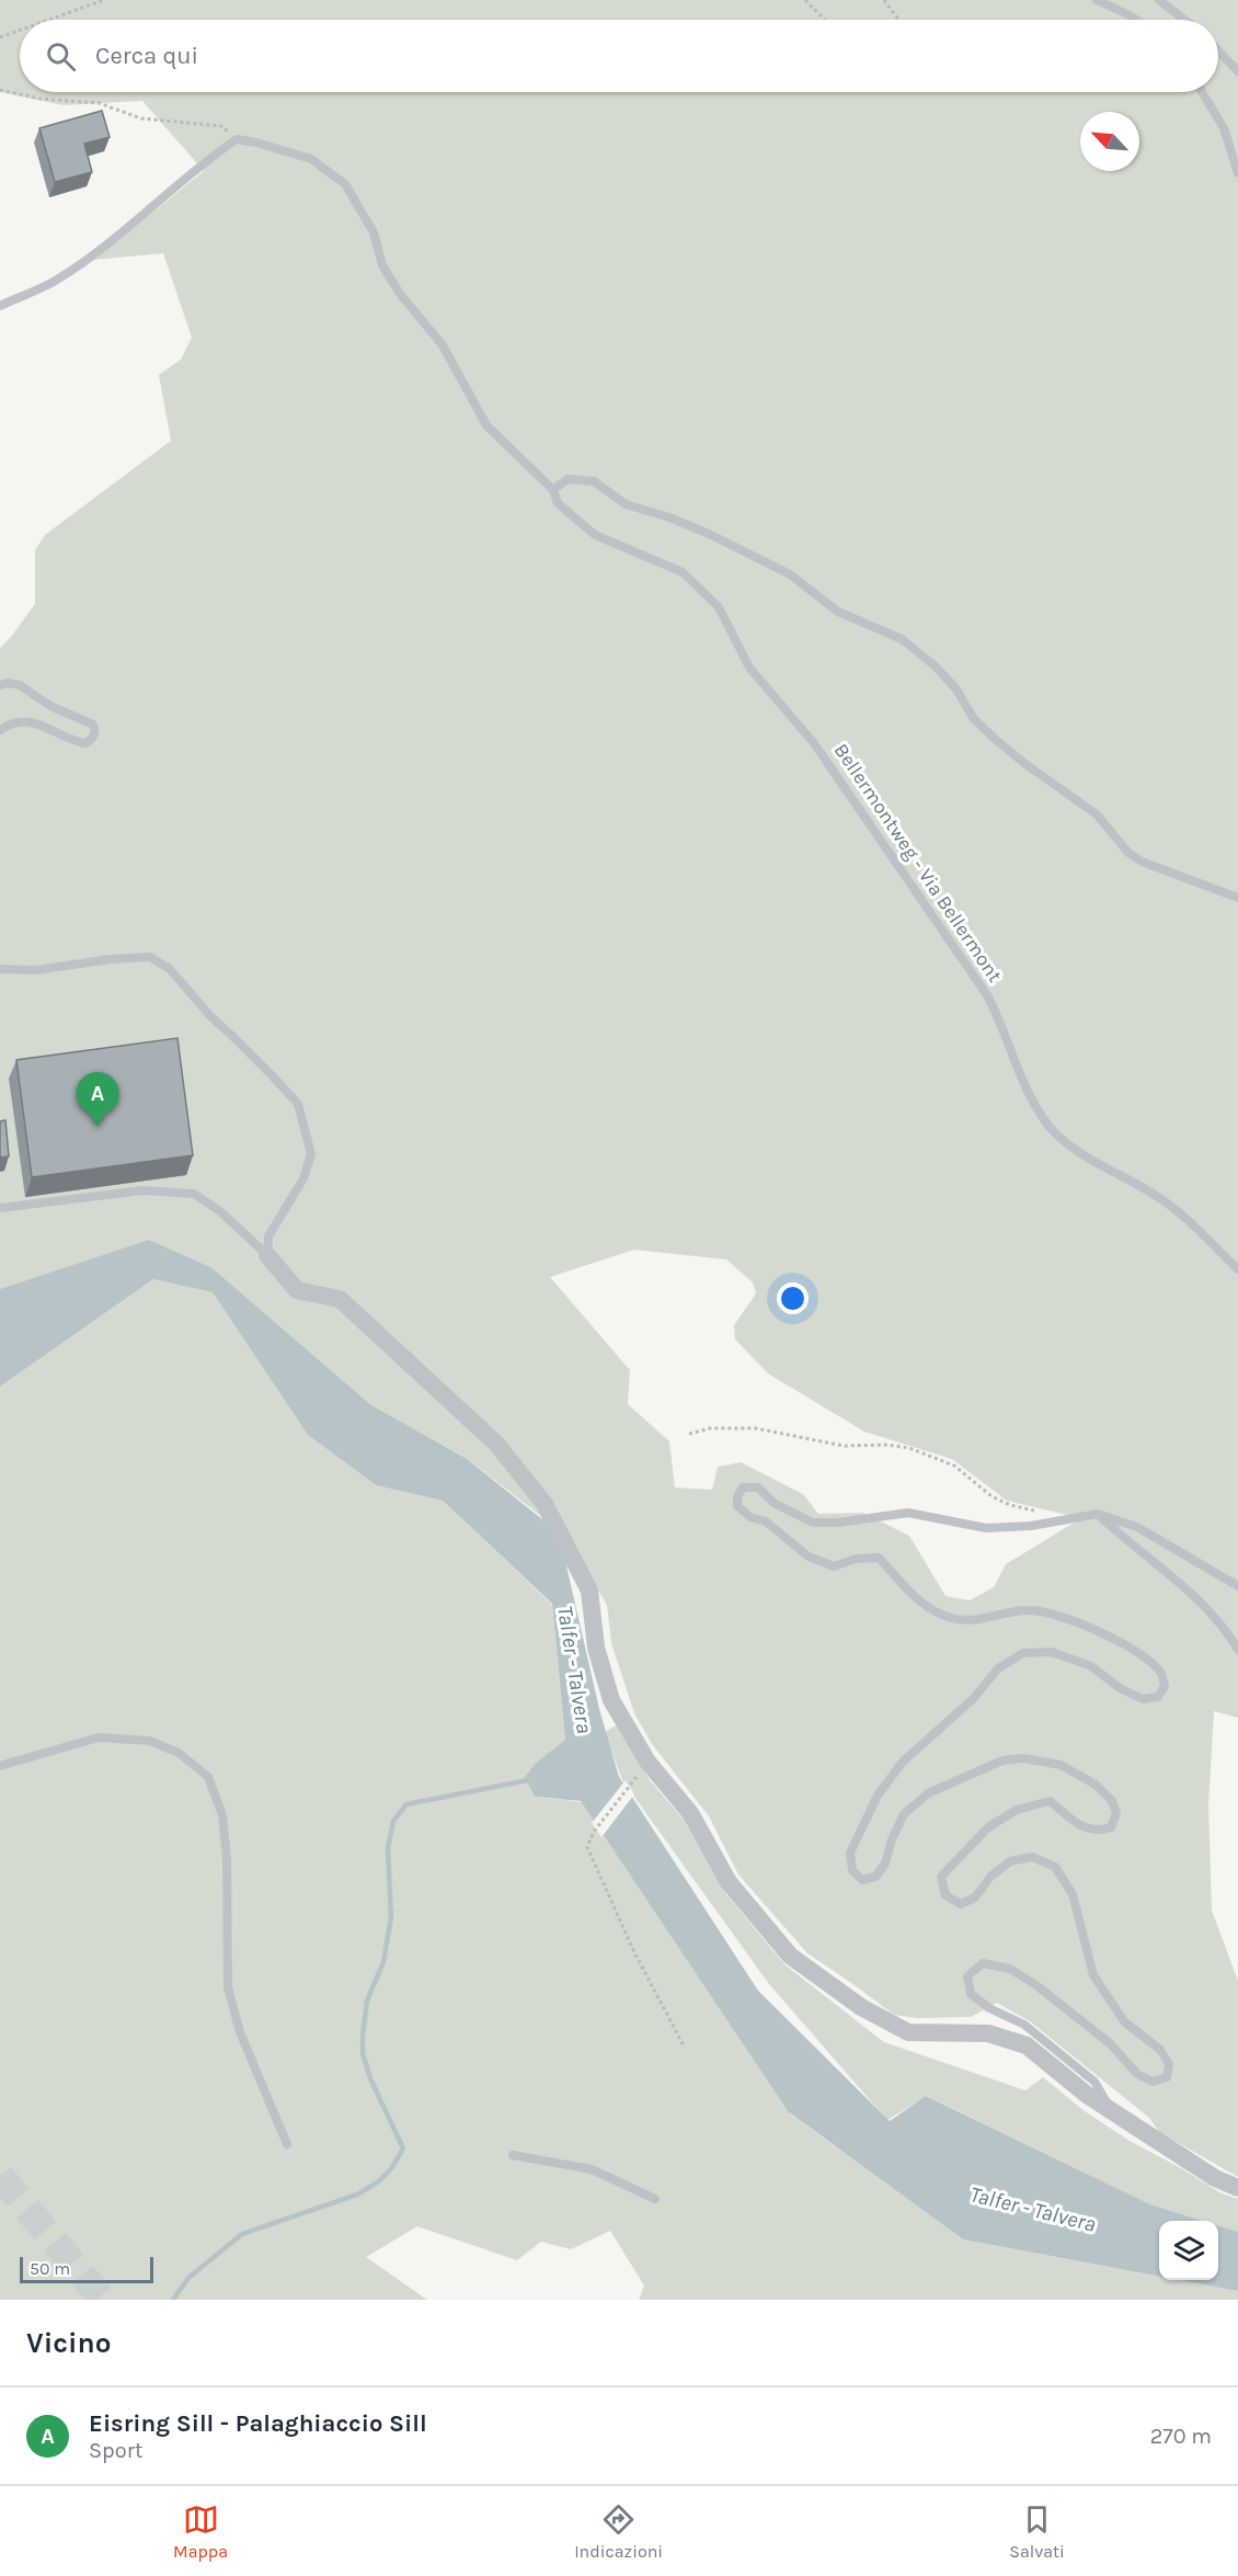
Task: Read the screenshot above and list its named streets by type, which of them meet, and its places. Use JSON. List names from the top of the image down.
{
  "streets": {
    "lane": ["Bellermontweg - Via Bellermont"]
  },
  "water": ["Talfer - Talvera"],
  "scale_bar": "50 m",
  "north": "top left",
  "page": {
    "search": "Cerca qui",
    "pins": "A",
    "scale": "50 m",
    "heading": "Vicino",
    "list": [
      {
        "mark": "A",
        "name": "Eisring Sill - Palaghiaccio Sill",
        "note": "Sport",
        "value": "270 m"
      }
    ],
    "nav": ["Mappa", "Indicazioni", "Salvati"]
  }
}
